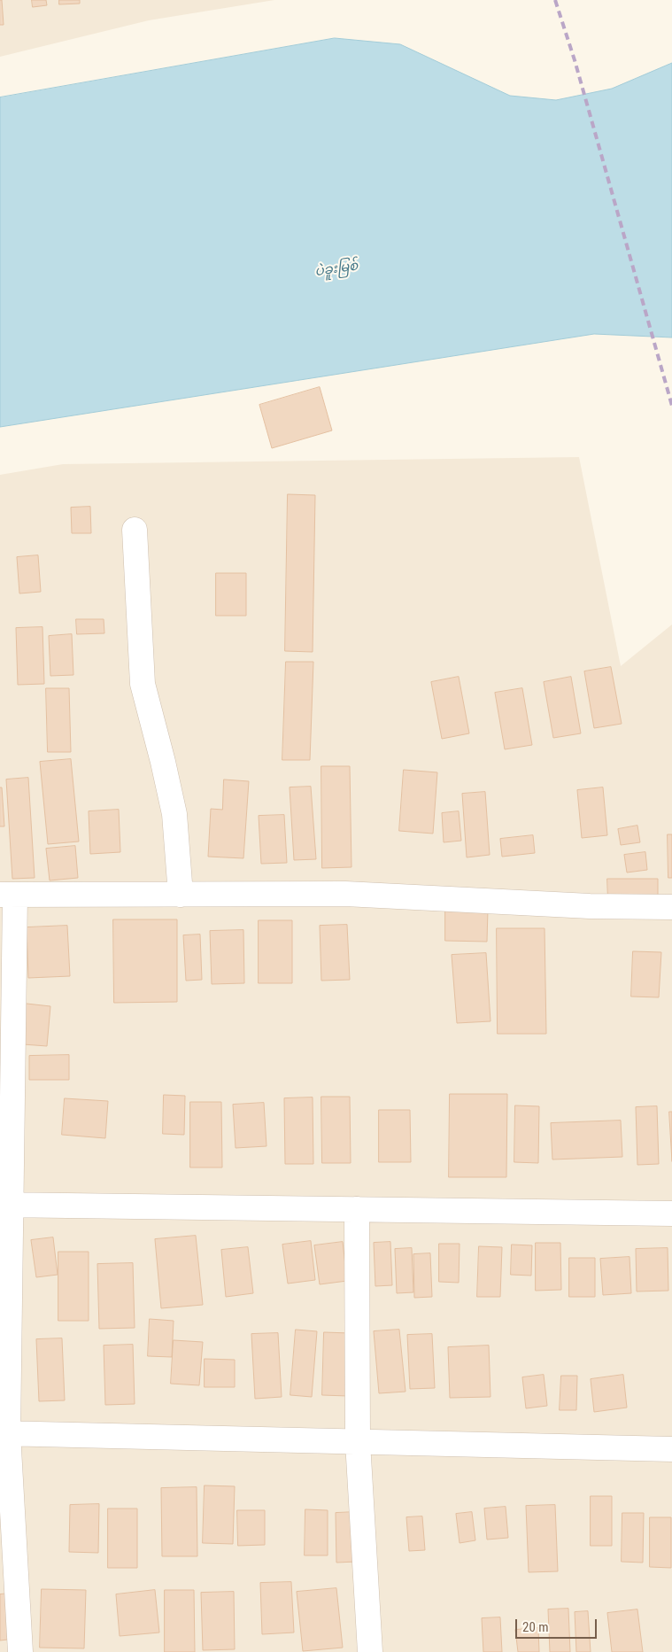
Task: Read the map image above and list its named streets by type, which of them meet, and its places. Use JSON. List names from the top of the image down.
{
  "water": ["ပဲခူးမြစ်"],
  "scale_bar": "20 m"
}
